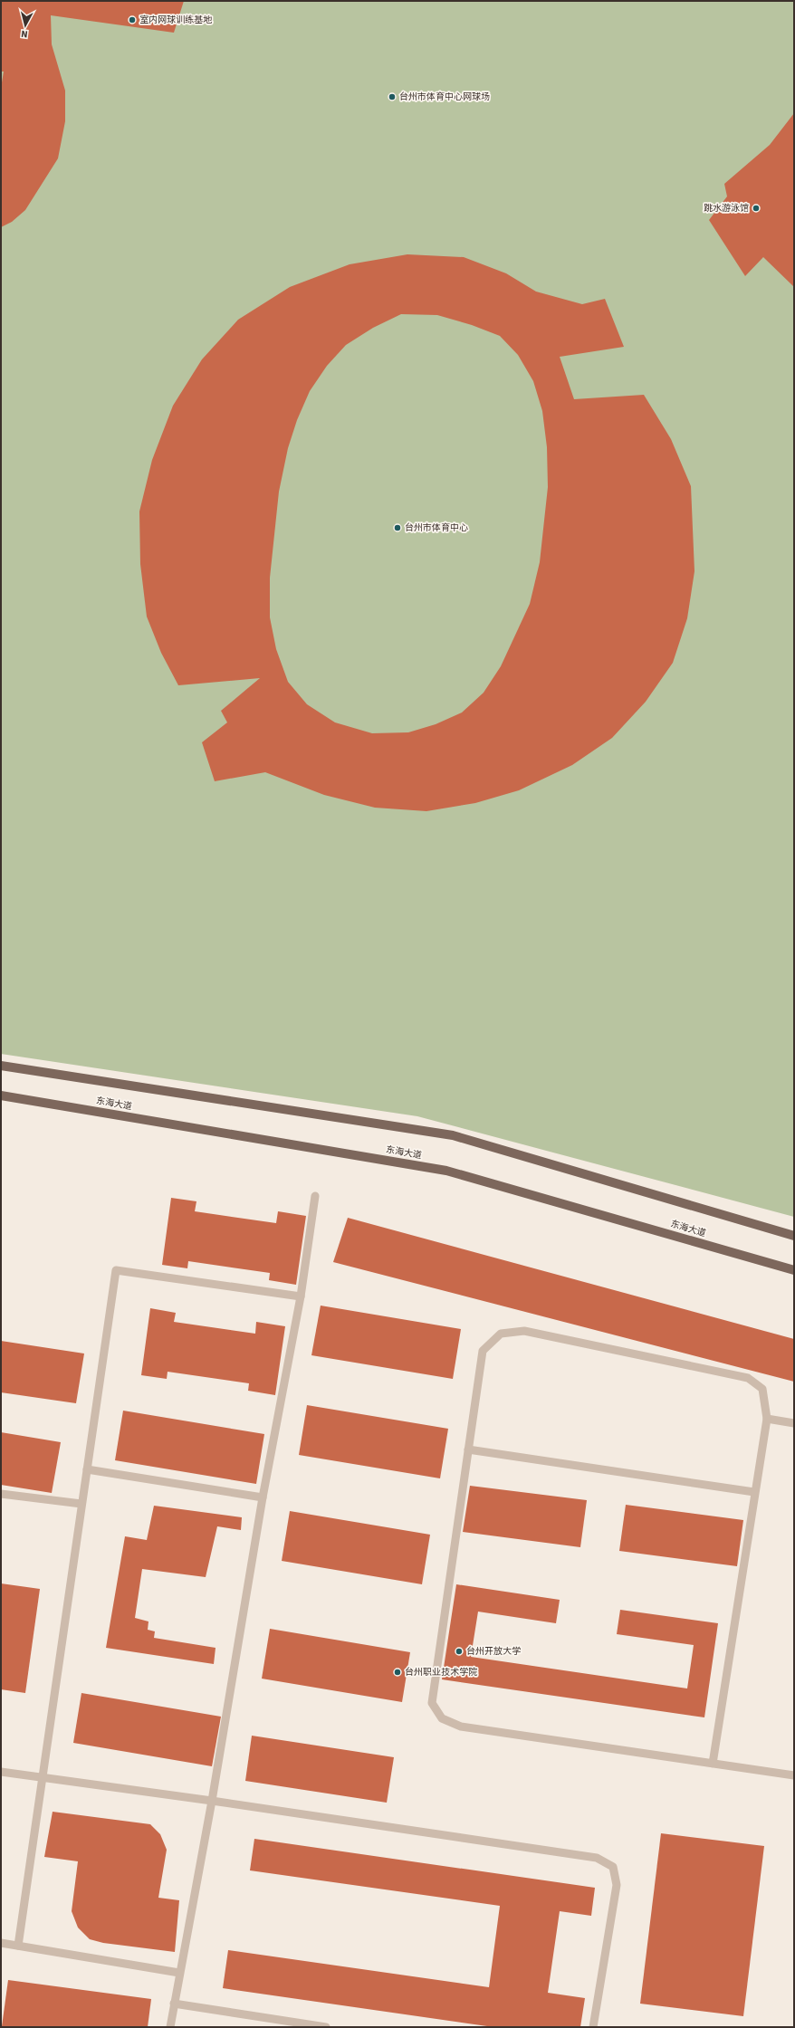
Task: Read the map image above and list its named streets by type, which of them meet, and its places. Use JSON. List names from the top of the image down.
{
  "streets": {
    "main road": ["东海大道"]
  },
  "places": [
    "室内网球训练基地",
    "台州市体育中心网球场",
    "跳水游泳馆",
    "台州市体育中心",
    "台州开放大学",
    "台州职业技术学院"
  ],
  "north": "bottom"
}
